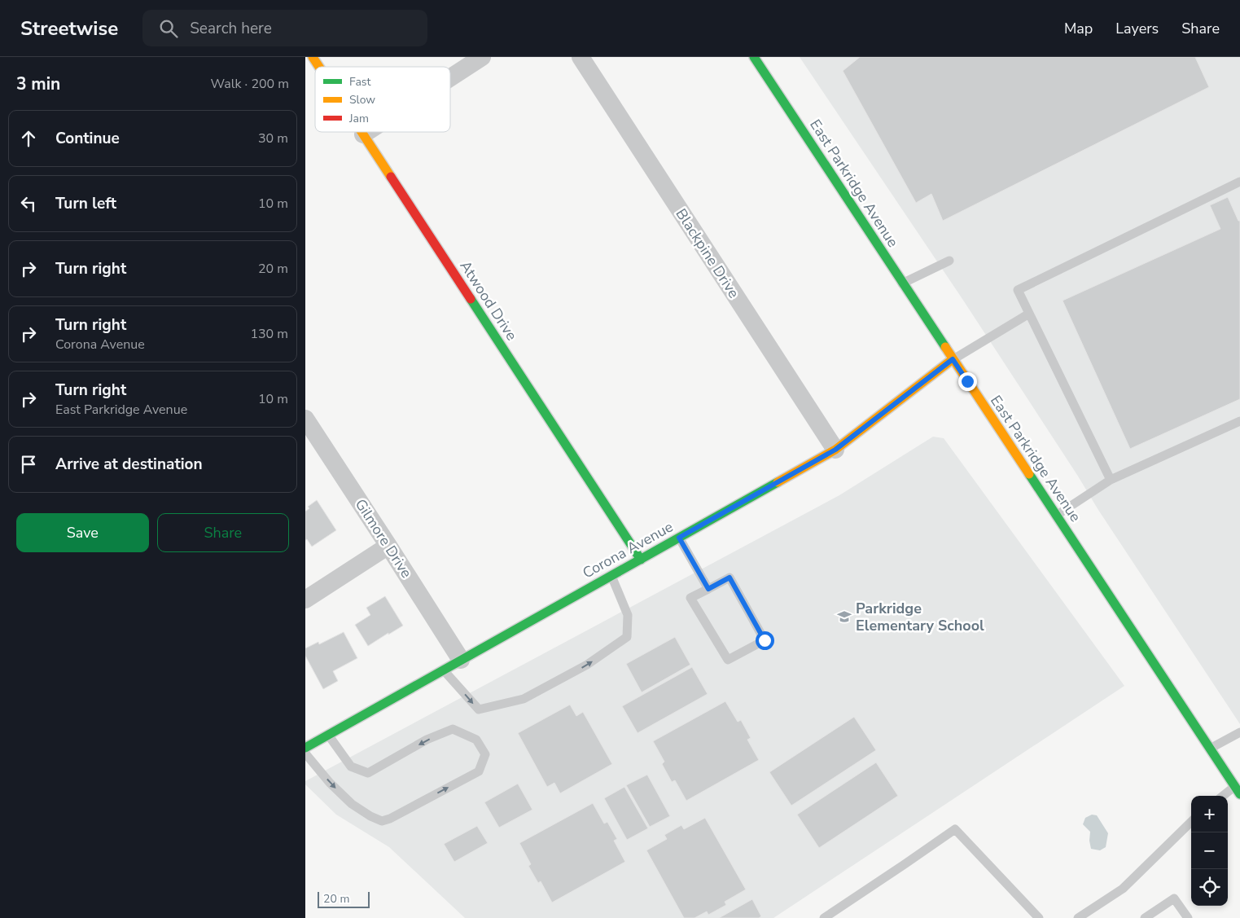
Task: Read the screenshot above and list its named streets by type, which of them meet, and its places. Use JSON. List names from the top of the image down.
{
  "streets": {
    "street": [
      "East Parkridge Avenue",
      "Blackpine Drive",
      "Atwood Drive",
      "Gilmore Drive",
      "Corona Avenue"
    ]
  },
  "crossings": [
    ["East Parkridge Avenue", "Corona Avenue"],
    ["Blackpine Drive", "Corona Avenue"],
    ["Atwood Drive", "Corona Avenue"],
    ["Gilmore Drive", "Corona Avenue"]
  ],
  "places": {
    "school or university": ["Parkridge Elementary School"]
  },
  "legend": ["Fast", "Slow", "Jam"],
  "scale_bar": "20 m",
  "page": {
    "header": "Streetwise",
    "search": "Search here",
    "nav": ["Map", "Layers", "Share"],
    "heading": ["3 min", "Walk · 200 m"],
    "list": [
      ["Continue", "30 m"],
      ["Turn left", "10 m"],
      ["Turn right", "20 m"],
      ["Turn right", "Corona Avenue", "130 m"],
      ["Turn right", "East Parkridge Avenue", "10 m"],
      "Arrive at destination"
    ],
    "buttons": ["Save", "Share"],
    "map_buttons": ["+", "−"],
    "scale": "20 m"
  }
}
